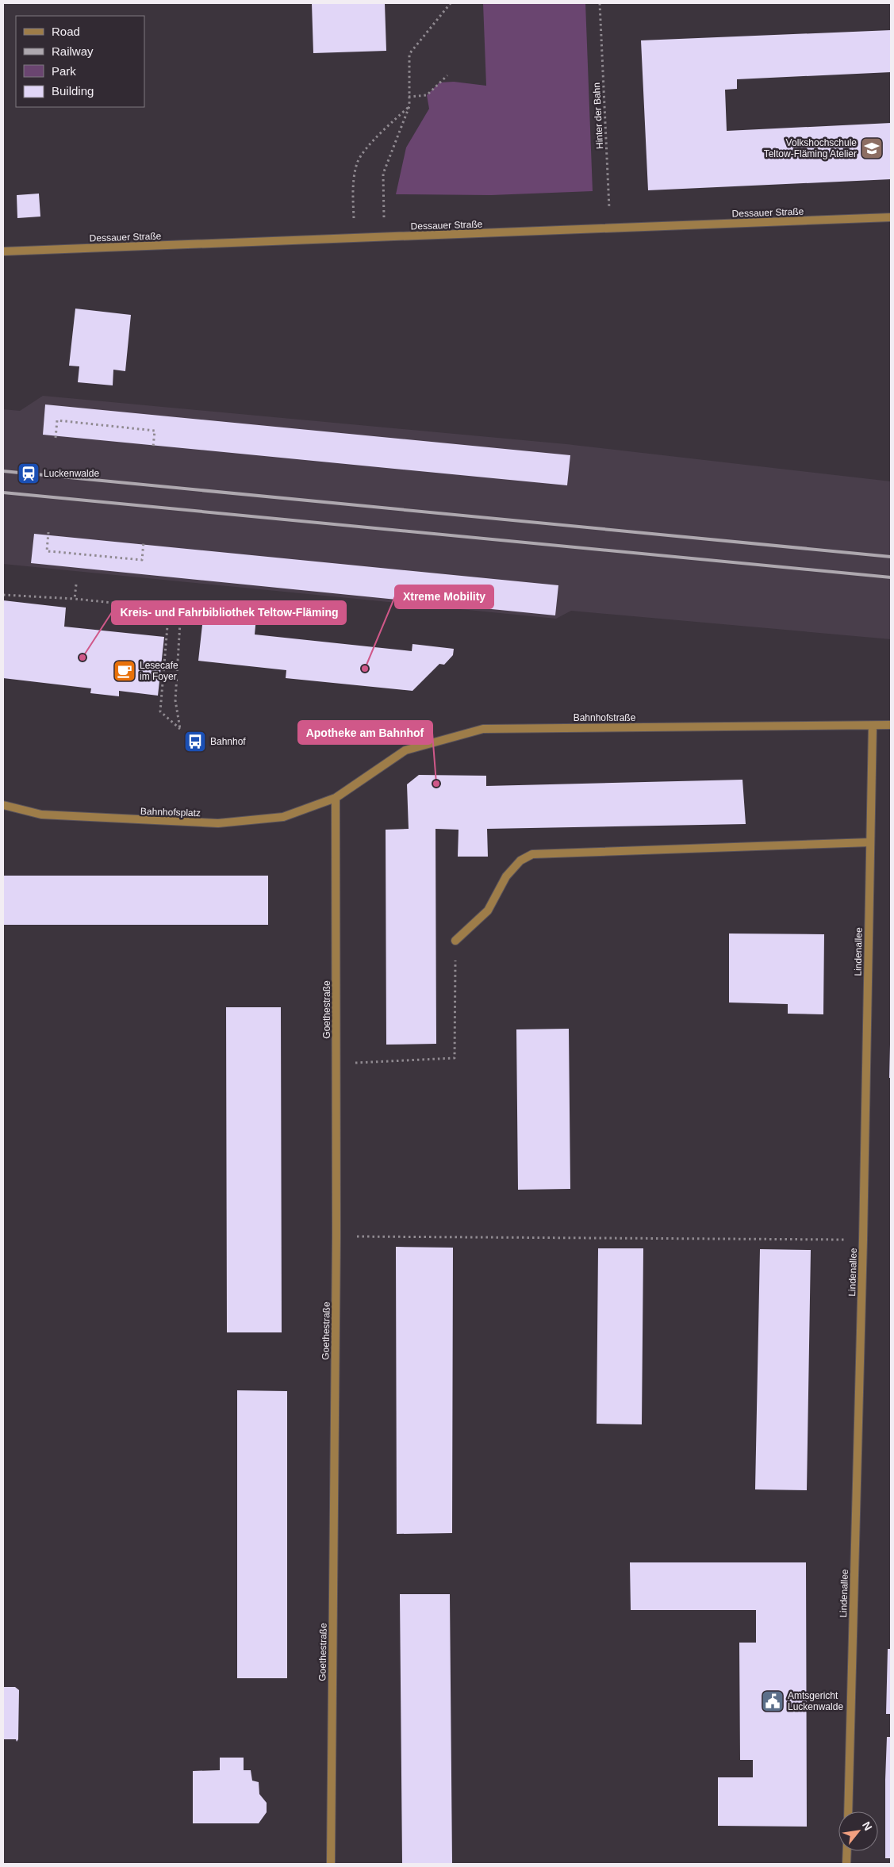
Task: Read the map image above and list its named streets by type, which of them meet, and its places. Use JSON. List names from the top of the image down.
{
  "streets": {
    "street": [
      "Dessauer Straße",
      "Bahnhofstraße",
      "Bahnhofsplatz",
      "Lindenallee",
      "Goethestraße"
    ],
    "path": ["Hinter der Bahn"]
  },
  "crossings": [
    ["Hinter der Bahn", "Dessauer Straße"],
    ["Bahnhofstraße", "Bahnhofsplatz"],
    ["Bahnhofstraße", "Lindenallee"],
    ["Bahnhofstraße", "Goethestraße"],
    ["Bahnhofsplatz", "Goethestraße"]
  ],
  "places": {
    "school or university": ["Volkshochschule Teltow-Fläming Atelier"],
    "station": ["Luckenwalde"],
    "other": ["Kreis- und Fahrbibliothek Teltow-Fläming", "Xtreme Mobility", "Apotheke am Bahnhof"],
    "cafe": ["Lesecafe im Foyer"],
    "bus stop": ["Bahnhof"],
    "public building": ["Amtsgericht Luckenwalde"]
  },
  "legend": [
    "Road",
    "Railway",
    "Park",
    "Building"
  ],
  "north": "top right"
}
